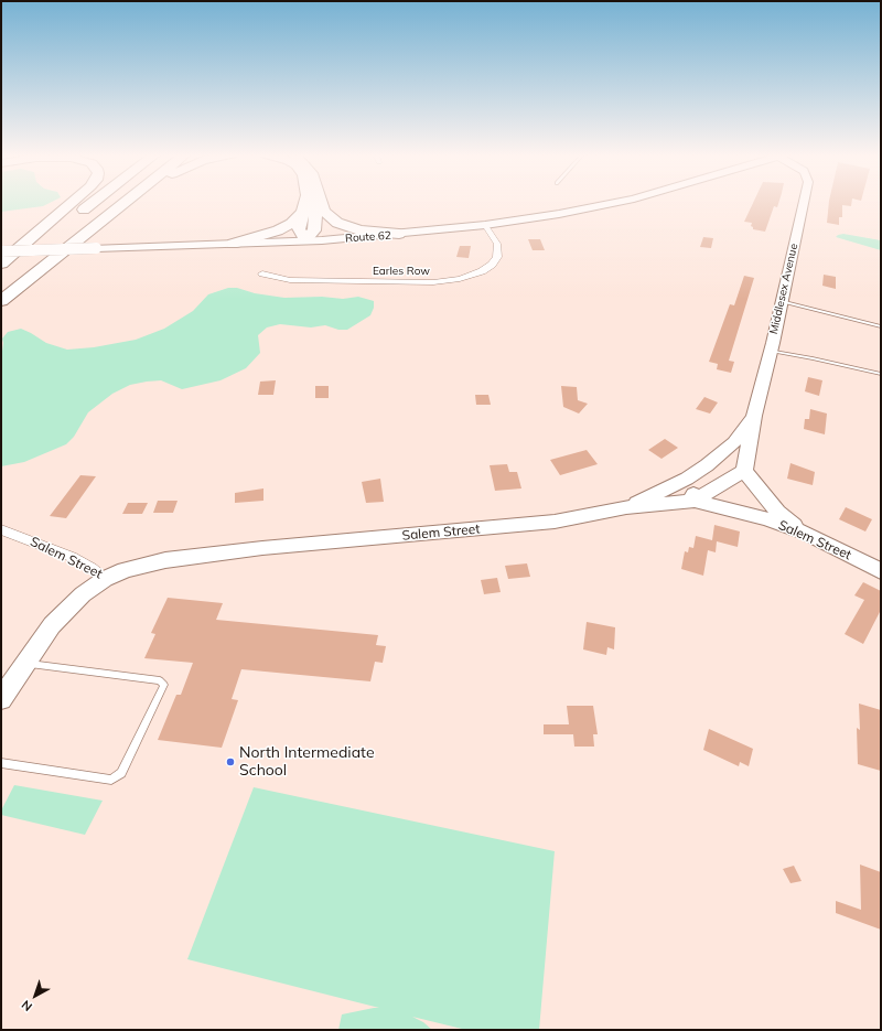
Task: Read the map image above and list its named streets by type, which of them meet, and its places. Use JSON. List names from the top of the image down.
{
  "streets": {
    "street": [
      "Route 62",
      "Earles Row",
      "Middlesex Avenue",
      "Salem Street"
    ]
  },
  "crossings": [
    ["Route 62", "Earles Row"],
    ["Middlesex Avenue", "Salem Street"]
  ],
  "places": ["North Intermediate School"],
  "north": "bottom left"
}
